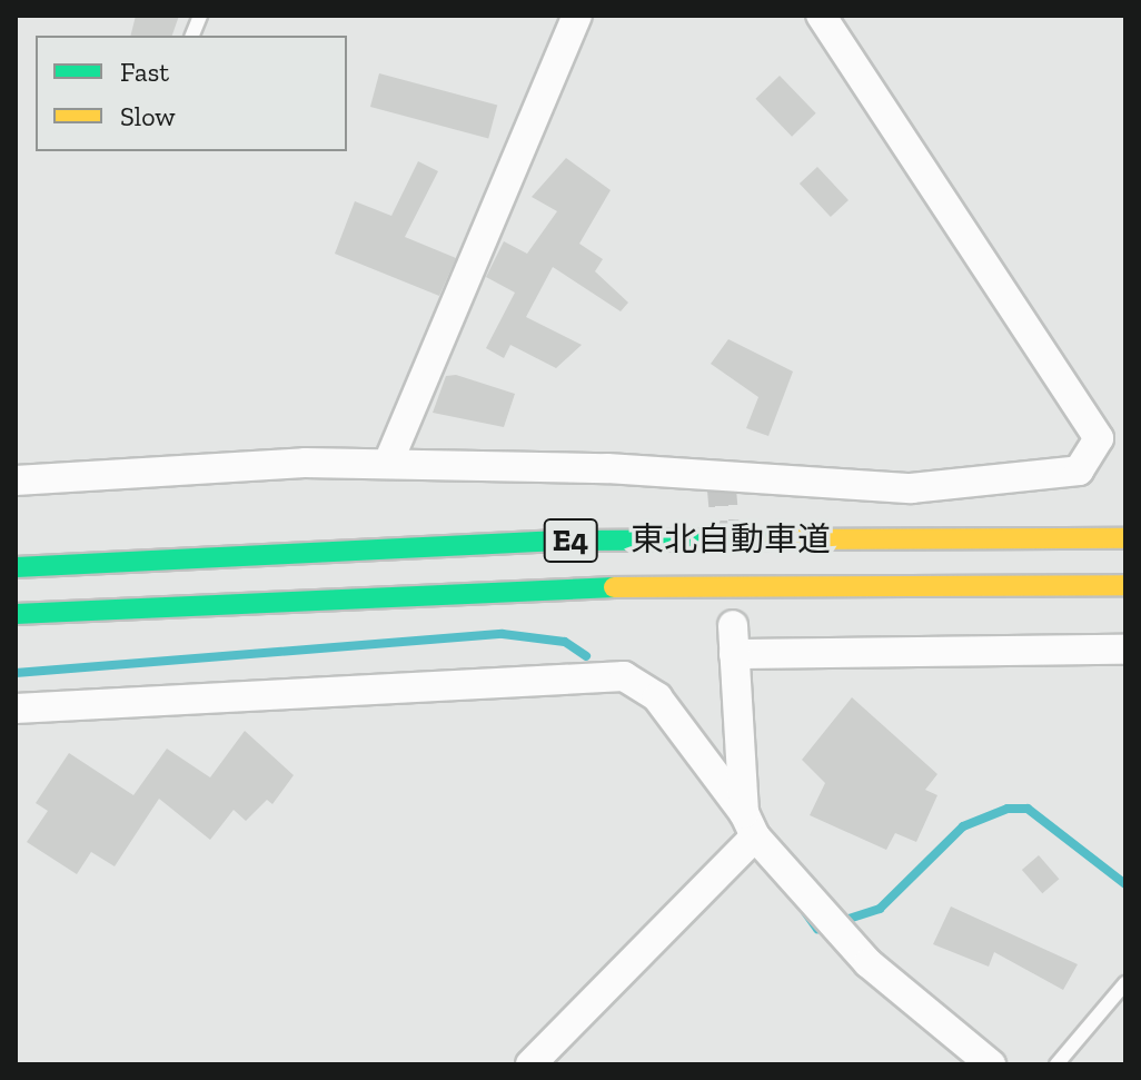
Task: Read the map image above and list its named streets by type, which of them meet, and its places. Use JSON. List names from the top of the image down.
{
  "streets": {
    "highway": ["東北自動車道", "E4"]
  },
  "legend": ["Fast", "Slow"]
}
